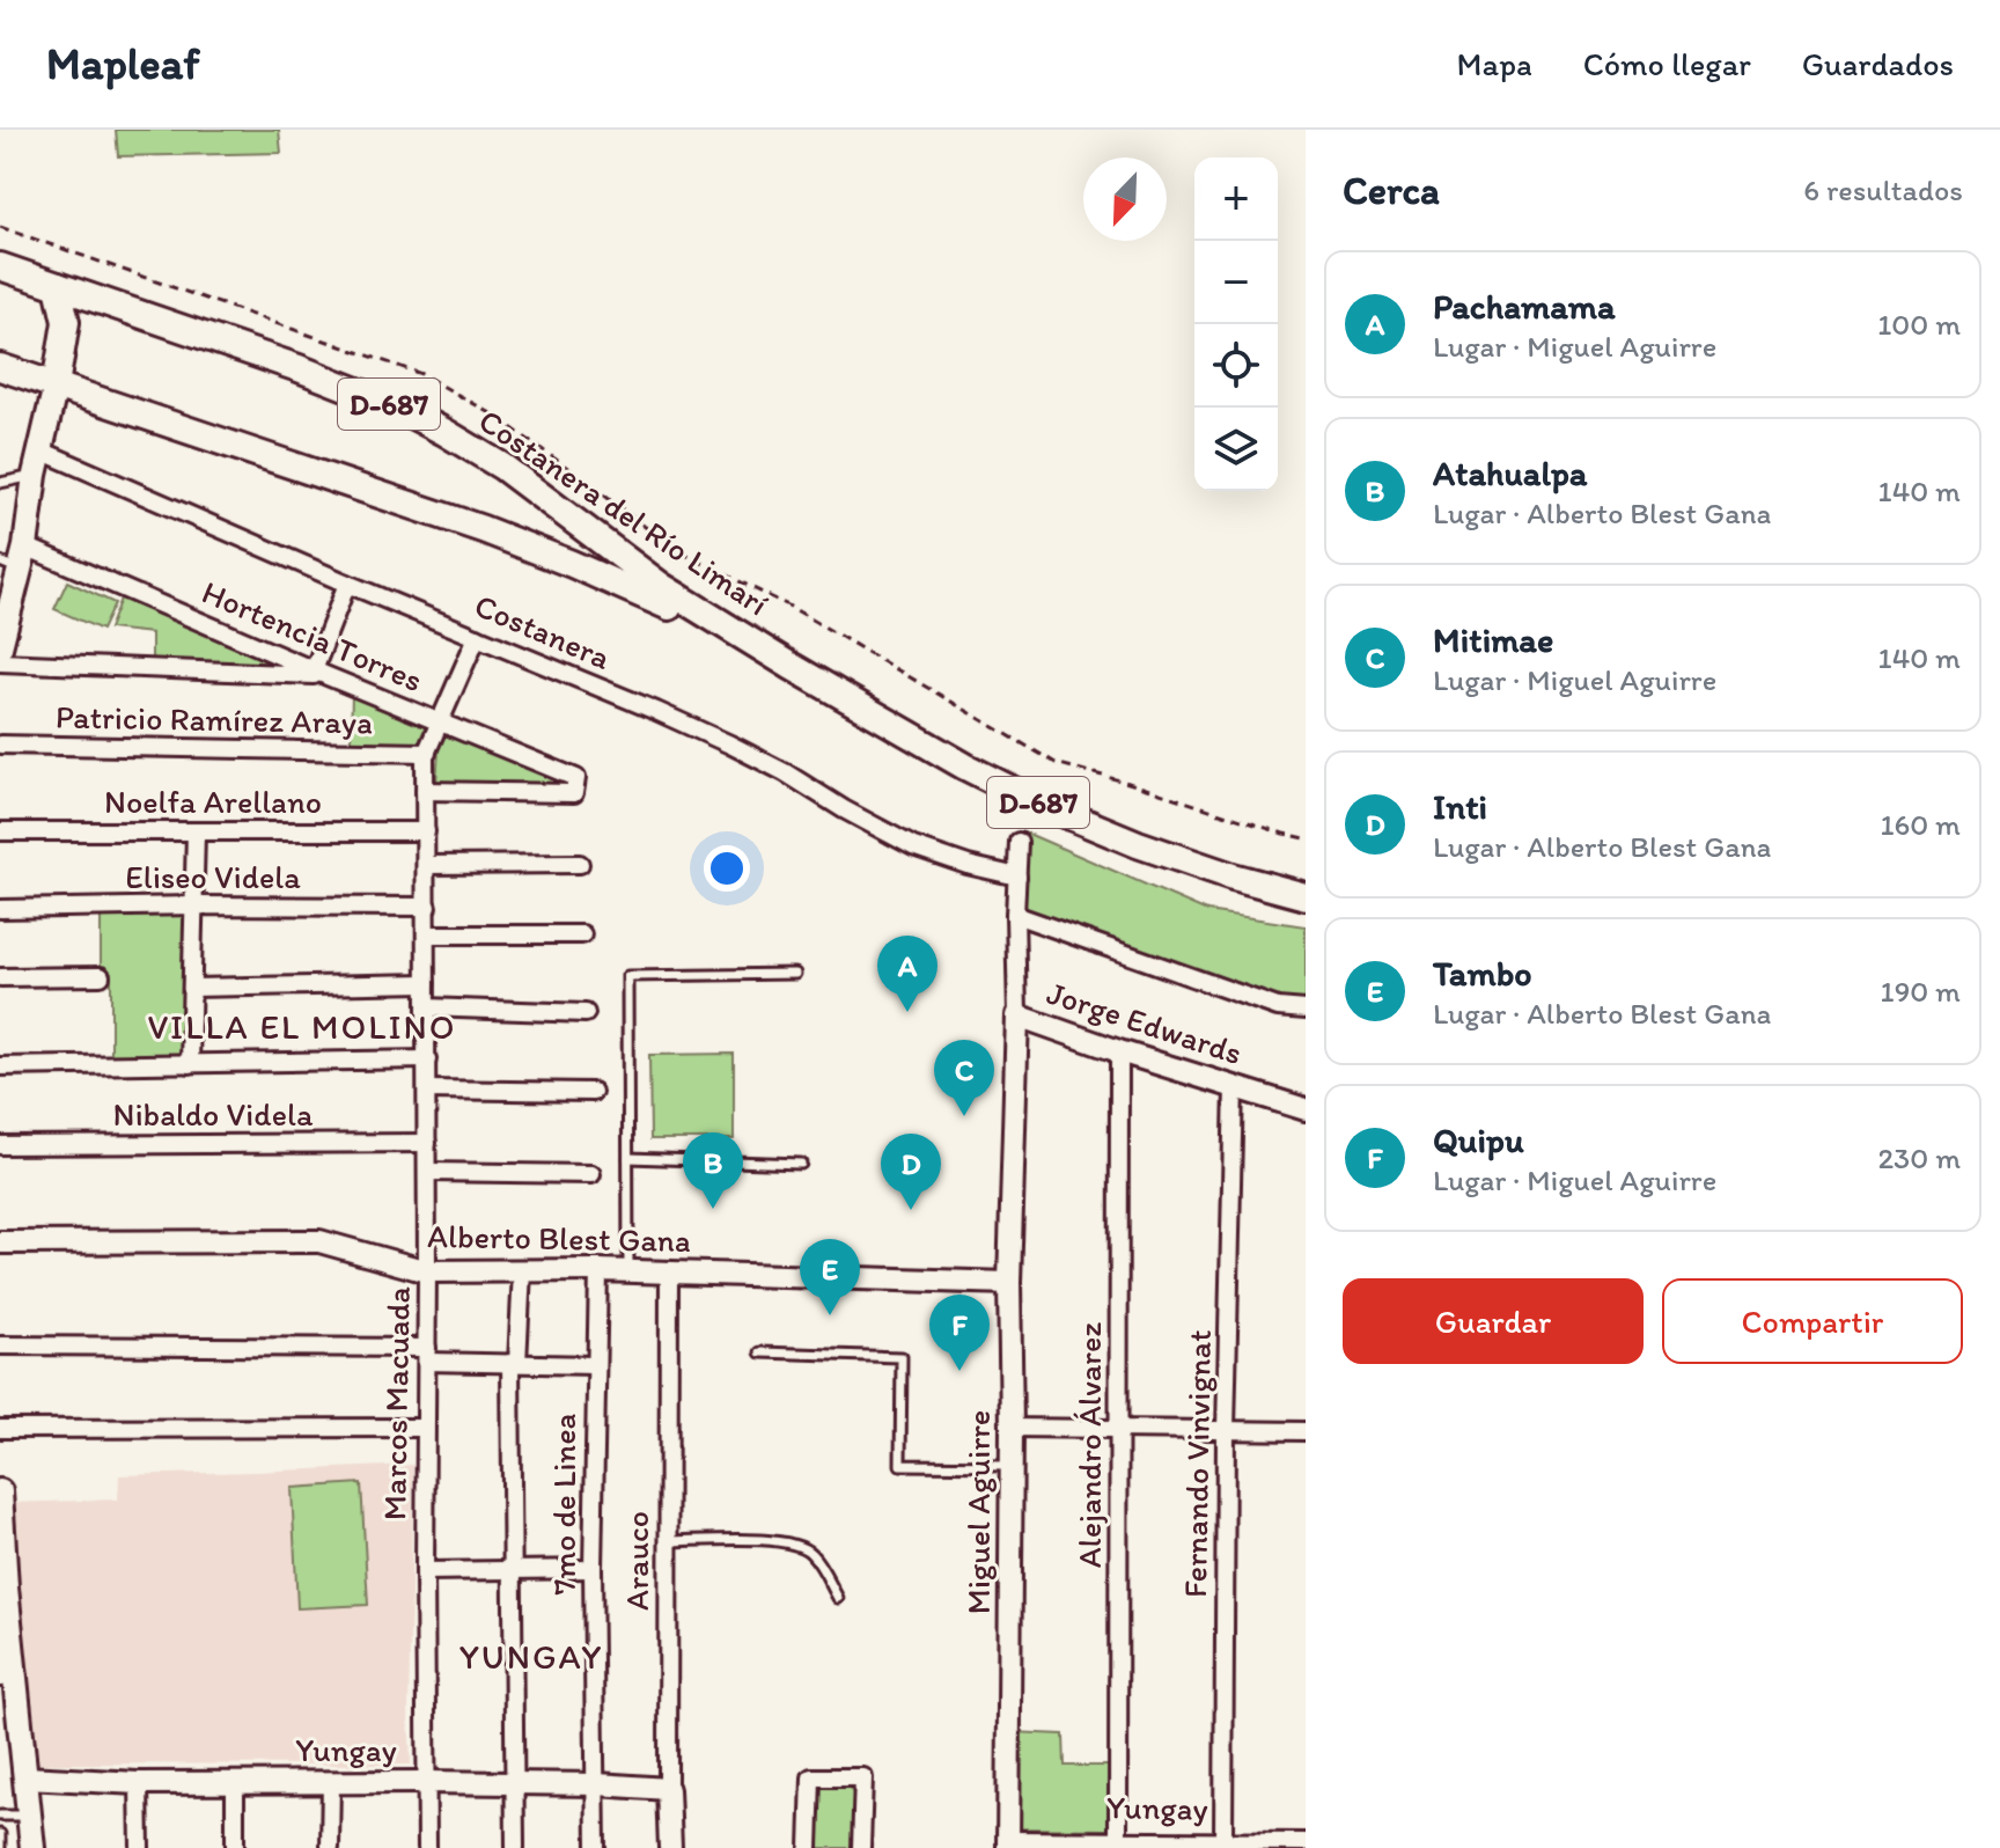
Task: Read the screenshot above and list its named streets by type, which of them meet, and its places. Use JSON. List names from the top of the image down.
{
  "streets": {
    "highway": ["D-687", "Costanera del Río Limarí"],
    "street": [
      "Costanera",
      "Hortencia Torres",
      "Patricio Ramírez Araya",
      "Noelfa Arellano",
      "Eliseo Videla",
      "Jorge Edwards",
      "Nibaldo Videla",
      "Alberto Blest Gana",
      "Marcos Macuada",
      "Alejandro Álvarez",
      "Fernando Vinvignat",
      "7mo de Linea",
      "Miguel Aguirre",
      "Arauco",
      "Yungay"
    ]
  },
  "crossings": [
    ["Costanera", "Marcos Macuada"],
    ["Costanera", "Miguel Aguirre"],
    ["Hortencia Torres", "Marcos Macuada"],
    ["Patricio Ramírez Araya", "Marcos Macuada"],
    ["Noelfa Arellano", "Marcos Macuada"],
    ["Eliseo Videla", "Marcos Macuada"],
    ["Jorge Edwards", "Alejandro Álvarez"],
    ["Jorge Edwards", "Fernando Vinvignat"],
    ["Jorge Edwards", "Miguel Aguirre"],
    ["Nibaldo Videla", "Marcos Macuada"],
    ["Alberto Blest Gana", "Marcos Macuada"],
    ["Alberto Blest Gana", "7mo de Linea"],
    ["Alberto Blest Gana", "Miguel Aguirre"],
    ["Alberto Blest Gana", "Arauco"],
    ["Marcos Macuada", "Yungay"],
    ["Alejandro Álvarez", "Yungay"],
    ["Fernando Vinvignat", "Yungay"],
    ["7mo de Linea", "Yungay"],
    ["Miguel Aguirre", "Yungay"],
    ["Arauco", "Yungay"]
  ],
  "districts": ["VILLA EL MOLINO", "YUNGAY"],
  "north": "bottom left",
  "page": {
    "header": "Mapleaf",
    "nav": ["Mapa", "Cómo llegar", "Guardados"],
    "heading": ["Cerca", "6 resultados"],
    "map_buttons": ["+", "−"],
    "list": [
      {
        "mark": "A",
        "name": "Pachamama",
        "note": "Lugar · Miguel Aguirre",
        "value": "100 m"
      },
      {
        "mark": "B",
        "name": "Atahualpa",
        "note": "Lugar · Alberto Blest Gana",
        "value": "140 m"
      },
      {
        "mark": "C",
        "name": "Mitimae",
        "note": "Lugar · Miguel Aguirre",
        "value": "140 m"
      },
      {
        "mark": "D",
        "name": "Inti",
        "note": "Lugar · Alberto Blest Gana",
        "value": "160 m"
      },
      {
        "mark": "E",
        "name": "Tambo",
        "note": "Lugar · Alberto Blest Gana",
        "value": "190 m"
      },
      {
        "mark": "F",
        "name": "Quipu",
        "note": "Lugar · Miguel Aguirre",
        "value": "230 m"
      }
    ],
    "pins": [
      "A",
      "C",
      "B",
      "D",
      "E",
      "F"
    ],
    "buttons": ["Guardar", "Compartir"]
  }
}
